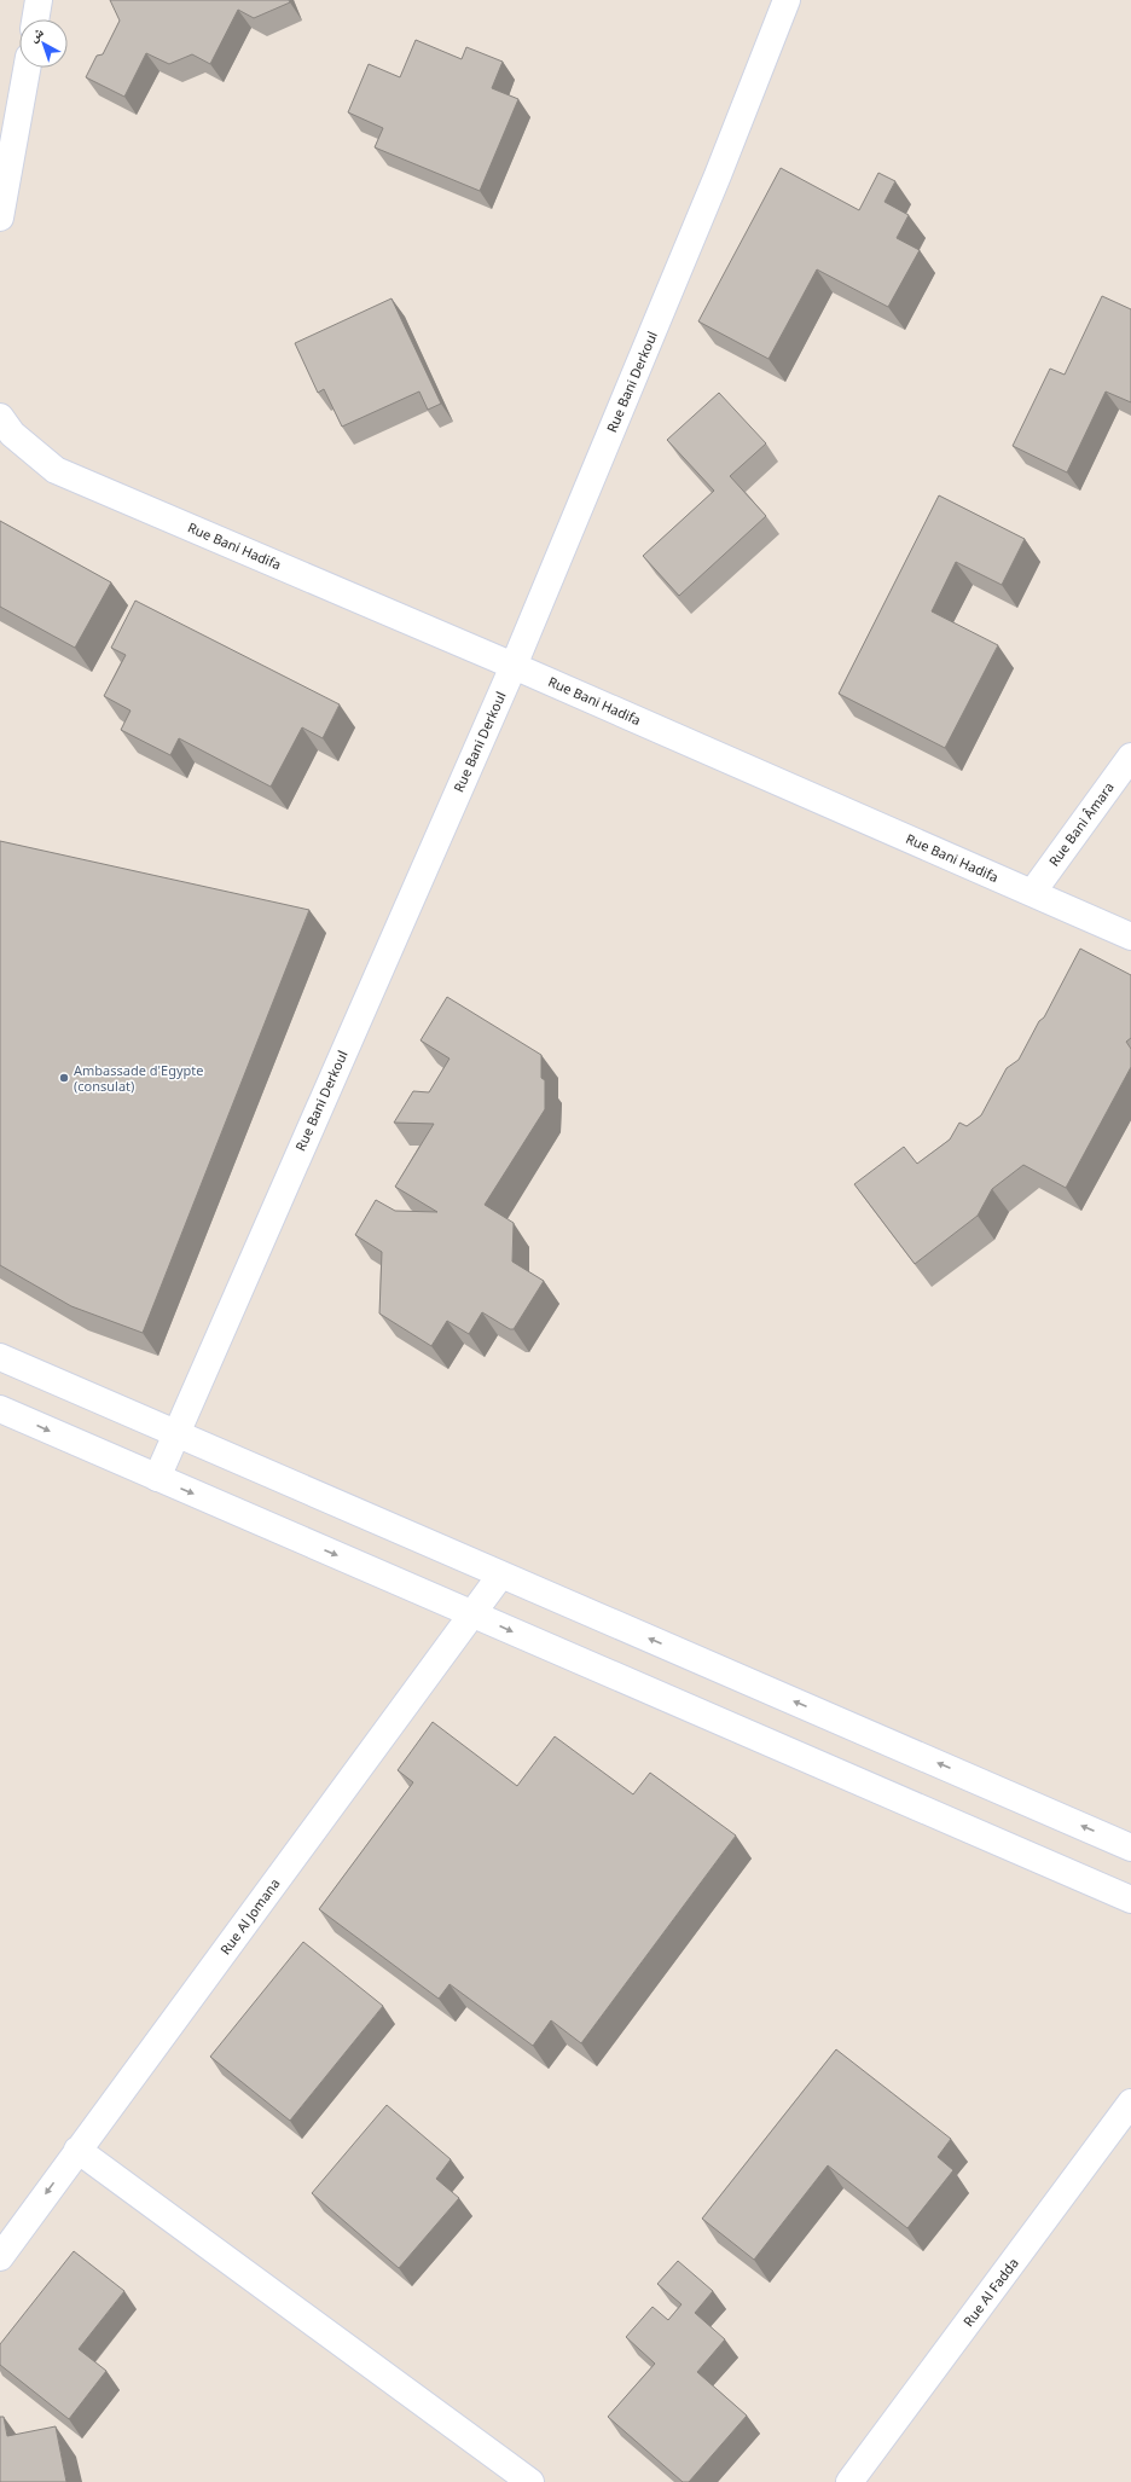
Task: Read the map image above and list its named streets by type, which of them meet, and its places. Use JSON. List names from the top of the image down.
{
  "streets": {
    "street": [
      "Rue Bani Derkoul",
      "Rue Bani Hadifa",
      "Rue Bani Âmara",
      "Rue Al Jomana",
      "Rue Al Fadda"
    ]
  },
  "crossings": [
    ["Rue Bani Derkoul", "Rue Bani Hadifa"],
    ["Rue Bani Hadifa", "Rue Bani Âmara"]
  ],
  "places": ["Ambassade d'Egypte (consulat)"],
  "north": "top left"
}
